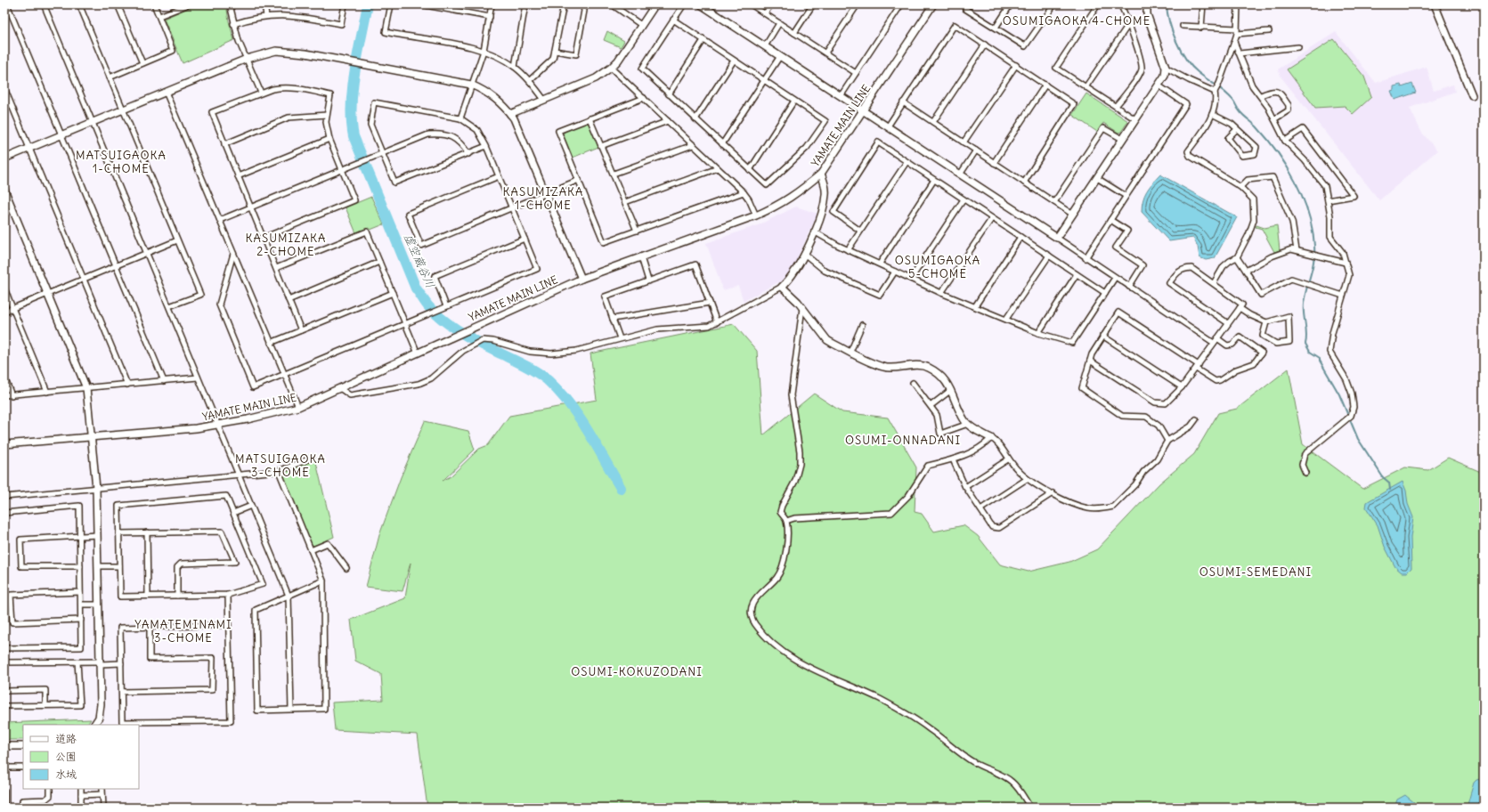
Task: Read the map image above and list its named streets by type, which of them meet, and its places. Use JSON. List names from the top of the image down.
{
  "streets": {
    "street": ["YAMATE MAIN LINE"]
  },
  "districts": [
    "OSUMIGAOKA 4-CHOME",
    "MATSUIGAOKA 1-CHOME",
    "KASUMIZAKA 1-CHOME",
    "KASUMIZAKA 2-CHOME",
    "OSUMIGAOKA 5-CHOME",
    "OSUMI-ONNADANI",
    "MATSUIGAOKA 3-CHOME",
    "OSUMI-SEMEDANI",
    "YAMATEMINAMI 3-CHOME",
    "OSUMI-KOKUZODANI"
  ],
  "water": ["虚空蔵谷川"],
  "legend": ["道路", "公園", "水域"]
}
